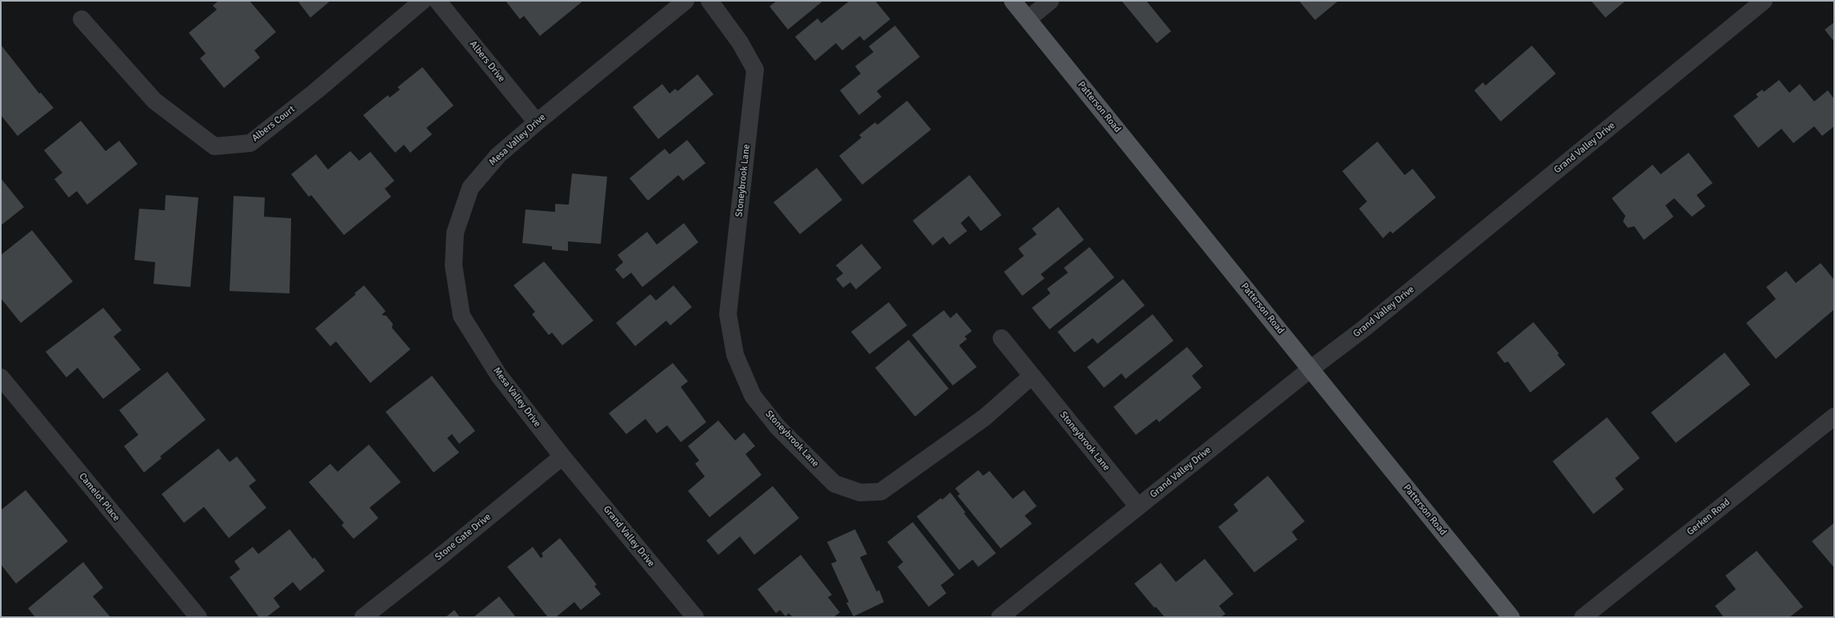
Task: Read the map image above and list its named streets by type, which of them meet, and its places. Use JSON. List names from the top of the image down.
{
  "streets": {
    "main road": ["Patterson Road"],
    "street": [
      "Albers Drive",
      "Albers Court",
      "Mesa Valley Drive",
      "Grand Valley Drive",
      "Stoneybrook Lane",
      "Camelot Place",
      "Gerken Road",
      "Stone Gate Drive"
    ]
  },
  "crossings": [
    ["Albers Drive", "Mesa Valley Drive"],
    ["Patterson Road", "Grand Valley Drive"],
    ["Mesa Valley Drive", "Grand Valley Drive"],
    ["Mesa Valley Drive", "Stone Gate Drive"],
    ["Grand Valley Drive", "Stoneybrook Lane"],
    ["Grand Valley Drive", "Stone Gate Drive"]
  ]
}
